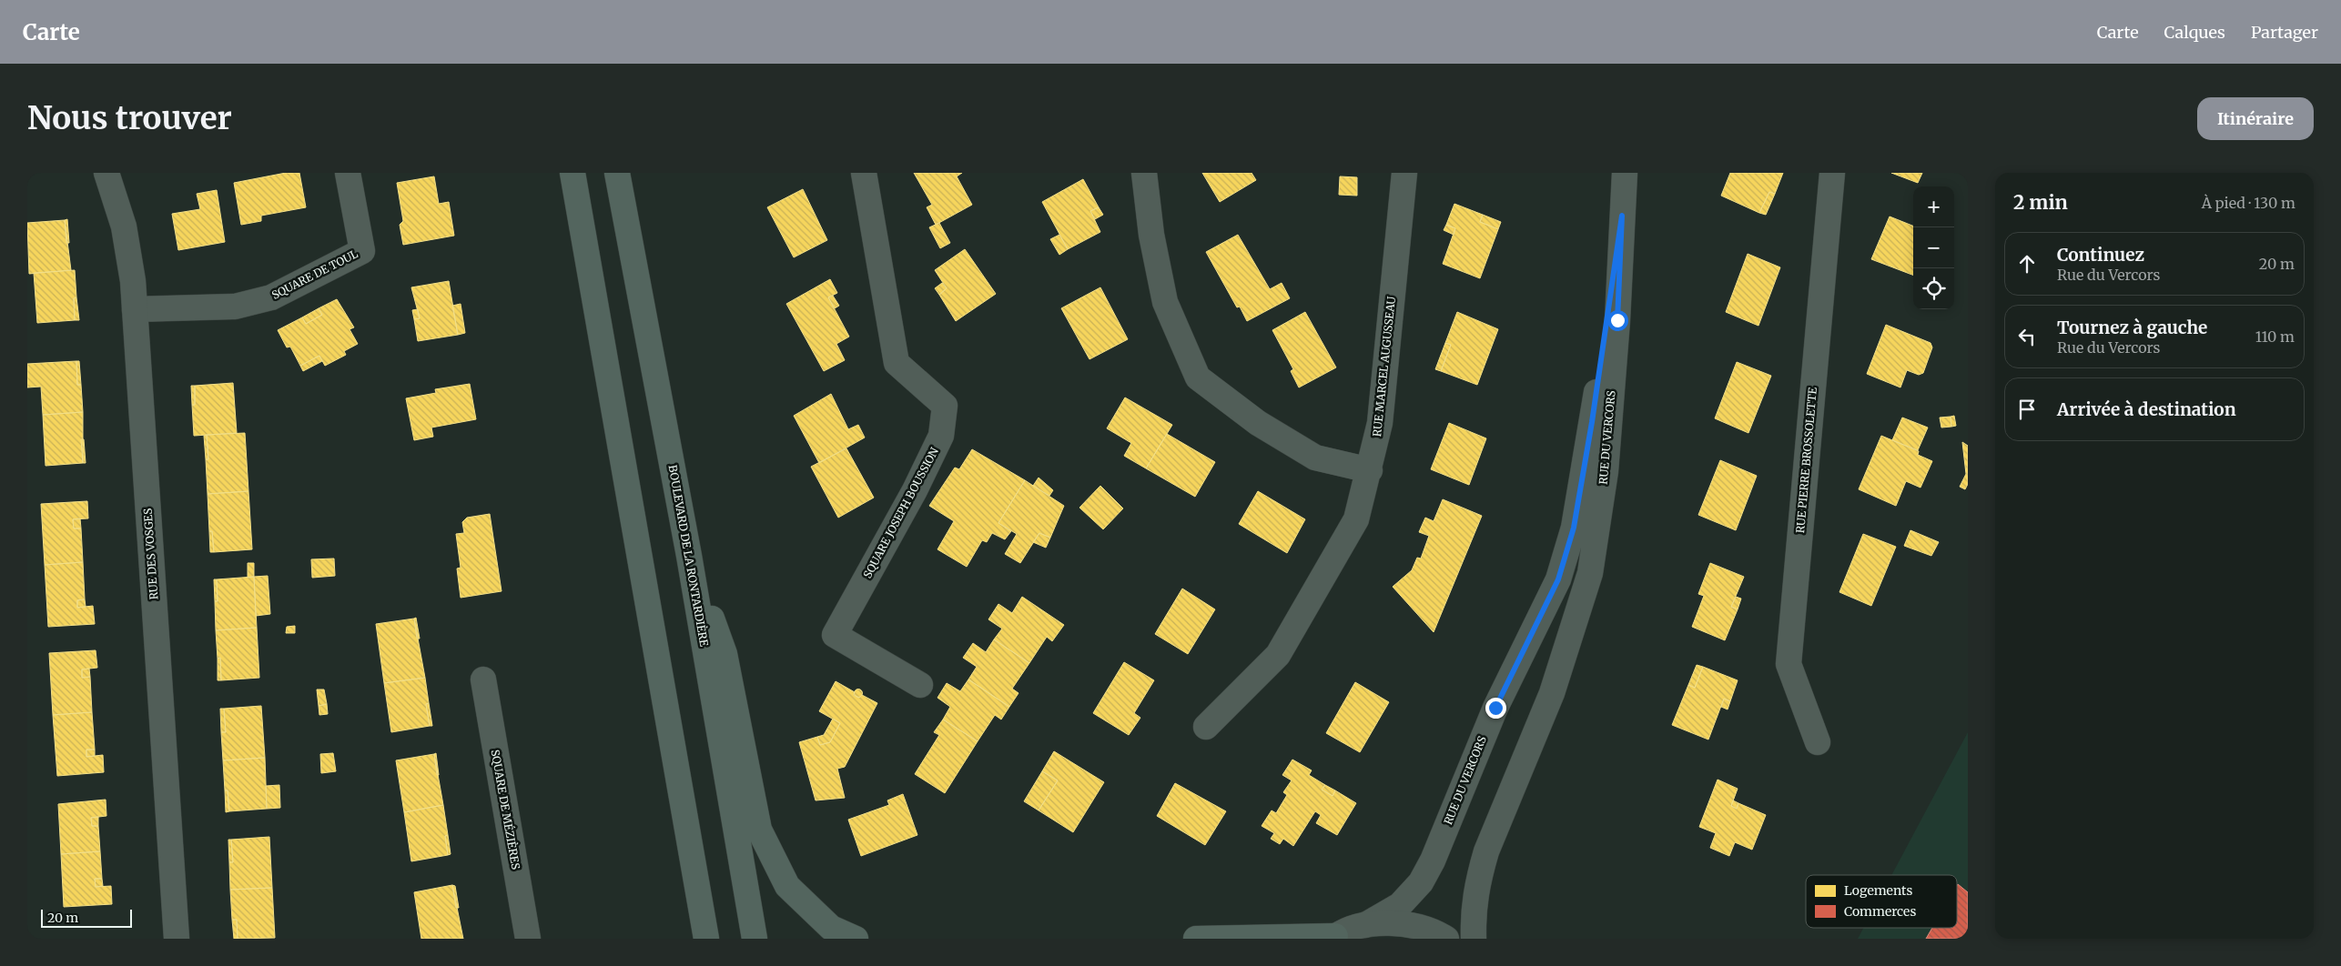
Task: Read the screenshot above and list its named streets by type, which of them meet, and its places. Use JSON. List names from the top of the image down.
{
  "streets": {
    "main road": ["BOULEVARD DE LA RONTARDIÈRE"],
    "street": [
      "SQUARE DE TOUL",
      "RUE MARCEL AUGUSSEAU",
      "RUE DU VERCORS",
      "RUE PIERRE BROSSOLETTE",
      "SQUARE JOSEPH BOUSSION",
      "RUE DES VOSGES",
      "SQUARE DE MÉZIÈRES"
    ]
  },
  "crossings": [
    ["SQUARE DE TOUL", "RUE DES VOSGES"]
  ],
  "legend": ["Logements", "Commerces"],
  "scale_bar": "20 m",
  "page": {
    "header": "Carte",
    "nav": ["Carte", "Calques", "Partager"],
    "buttons": "Itinéraire",
    "title": "Nous trouver",
    "heading": ["2 min", "À pied · 130 m"],
    "map_buttons": ["+", "−"],
    "list": [
      ["Continuez", "Rue du Vercors", "20 m"],
      ["Tournez à gauche", "Rue du Vercors", "110 m"],
      "Arrivée à destination"
    ],
    "scale": "20 m"
  }
}
